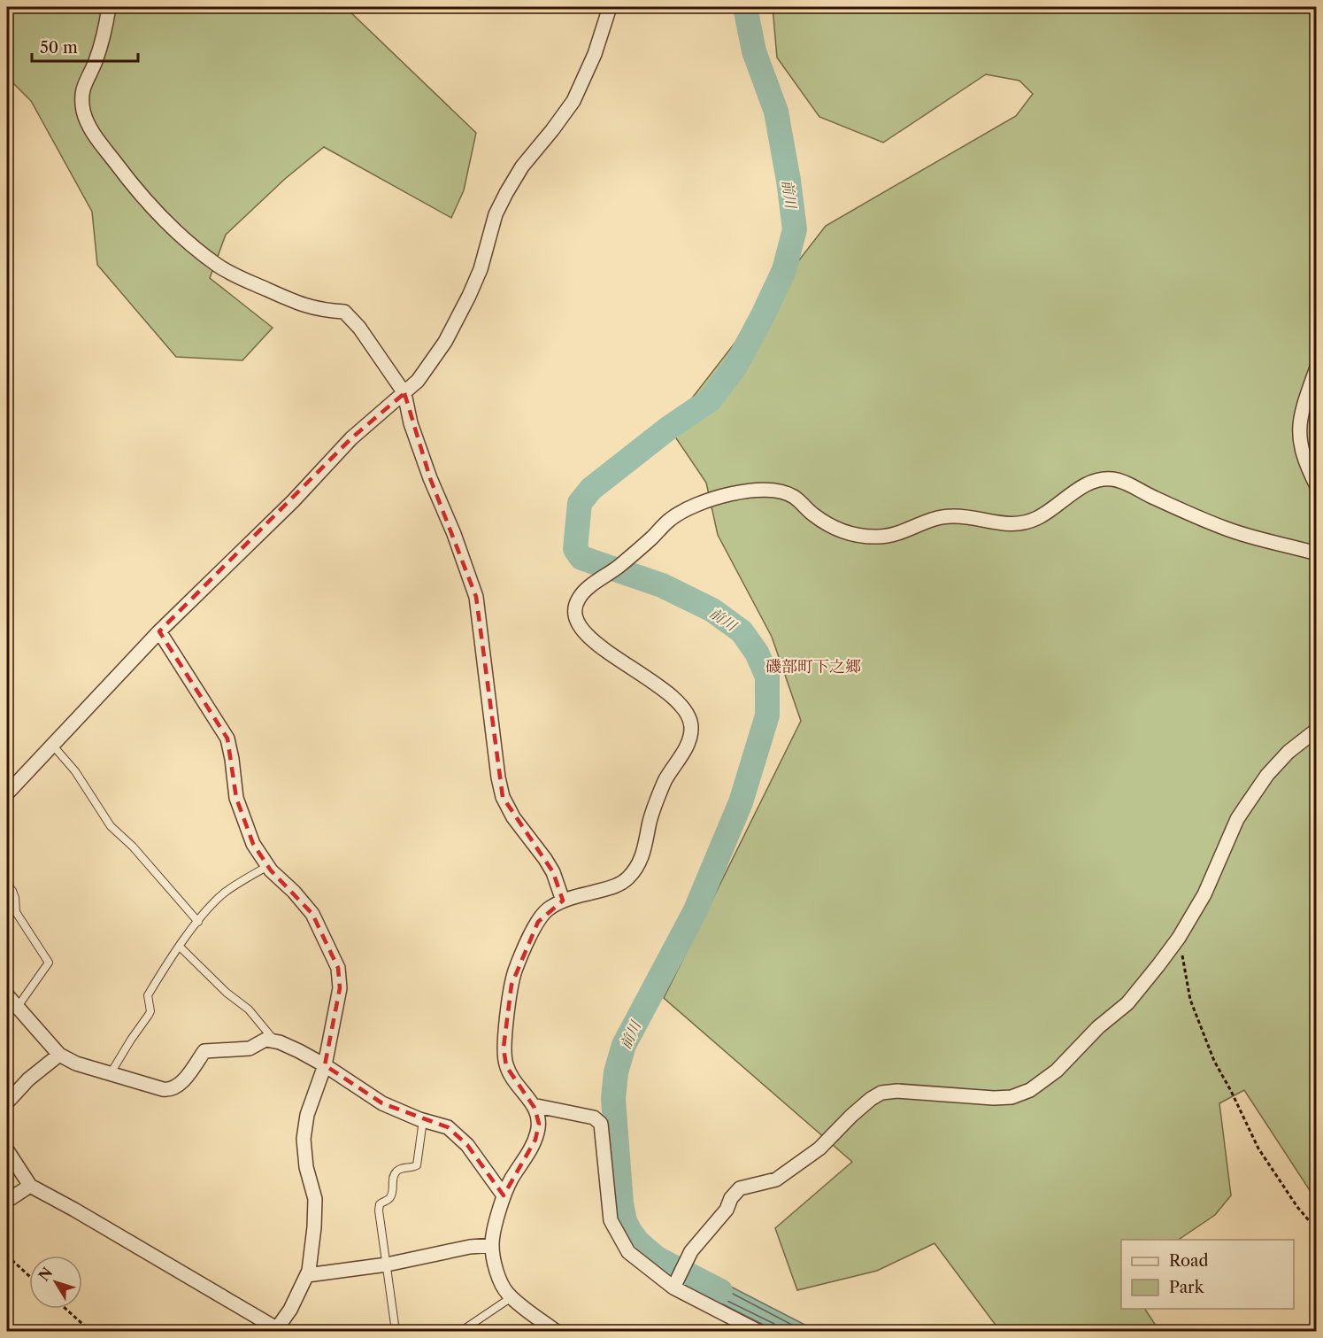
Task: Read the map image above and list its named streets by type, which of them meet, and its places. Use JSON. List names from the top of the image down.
{
  "districts": ["磯部町下之郷"],
  "water": ["前川"],
  "legend": ["Road", "Park"],
  "scale_bar": "50 m",
  "north": "top left"
}
